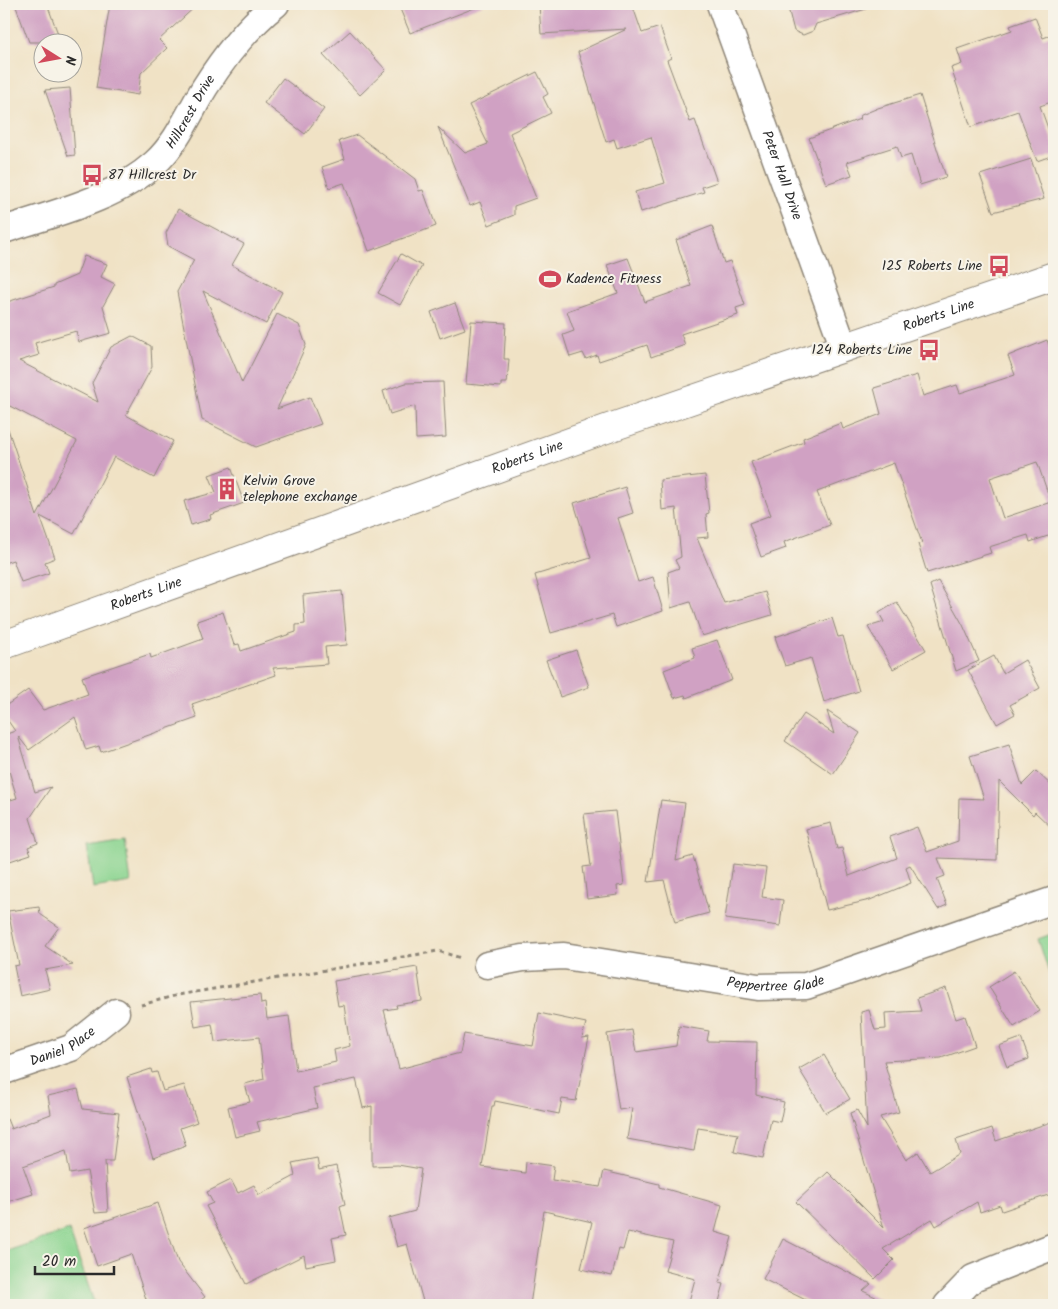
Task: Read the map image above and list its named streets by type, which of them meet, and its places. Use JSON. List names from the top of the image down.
{
  "streets": {
    "main road": ["Roberts Line"],
    "street": [
      "Hillcrest Drive",
      "Peter Hall Drive",
      "Peppertree Glade",
      "Daniel Place"
    ]
  },
  "crossings": [
    ["Peter Hall Drive", "Roberts Line"]
  ],
  "places": {
    "bus stop": ["87 Hillcrest Dr", "125 Roberts Line", "124 Roberts Line"],
    "sports": ["Kadence Fitness"],
    "building": ["Kelvin Grove telephone exchange"]
  },
  "scale_bar": "20 m",
  "north": "right"
}
